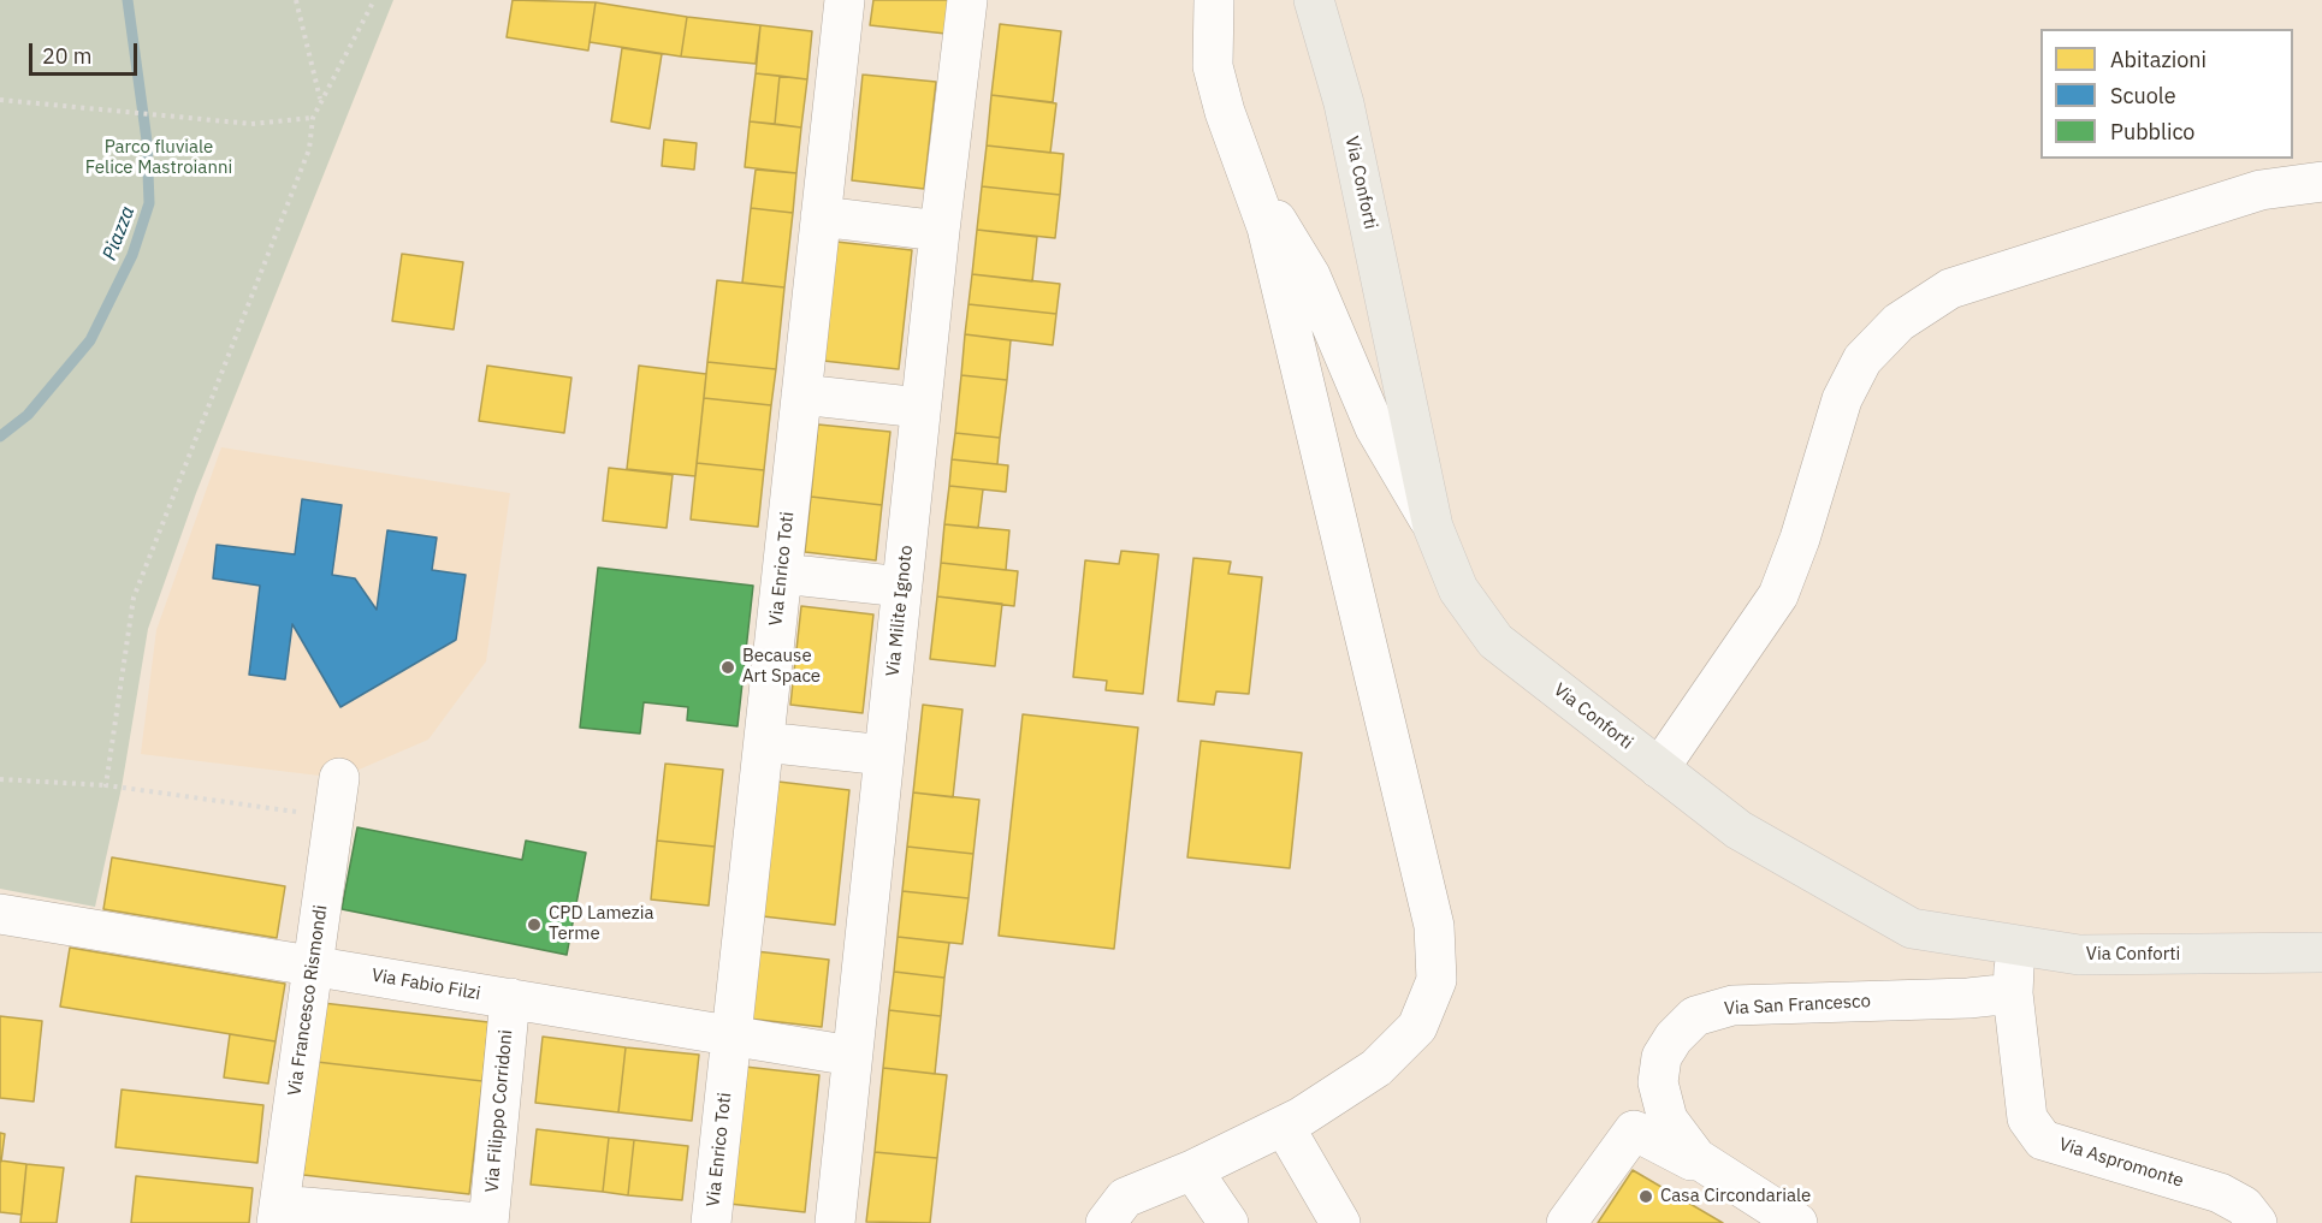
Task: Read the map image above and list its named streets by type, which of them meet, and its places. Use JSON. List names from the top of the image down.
{
  "streets": {
    "main road": ["Via Conforti"],
    "street": [
      "Via Enrico Toti",
      "Via Milite Ignoto",
      "Via Fabio Filzi",
      "Via Francesco Rismondi",
      "Via San Francesco",
      "Via Filippo Corridoni",
      "Via Aspromonte"
    ]
  },
  "crossings": [
    ["Via Conforti", "Via Aspromonte"],
    ["Via Enrico Toti", "Via Fabio Filzi"],
    ["Via Milite Ignoto", "Via Fabio Filzi"],
    ["Via Fabio Filzi", "Via Francesco Rismondi"],
    ["Via Fabio Filzi", "Via Filippo Corridoni"],
    ["Via San Francesco", "Via Aspromonte"]
  ],
  "water": ["Piazza"],
  "parks": ["Parco fluviale Felice Mastroianni"],
  "places": ["Because Art Space", "CPD Lamezia Terme", "Casa Circondariale"],
  "legend": ["Abitazioni", "Scuole", "Pubblico"],
  "scale_bar": "20 m"
}
